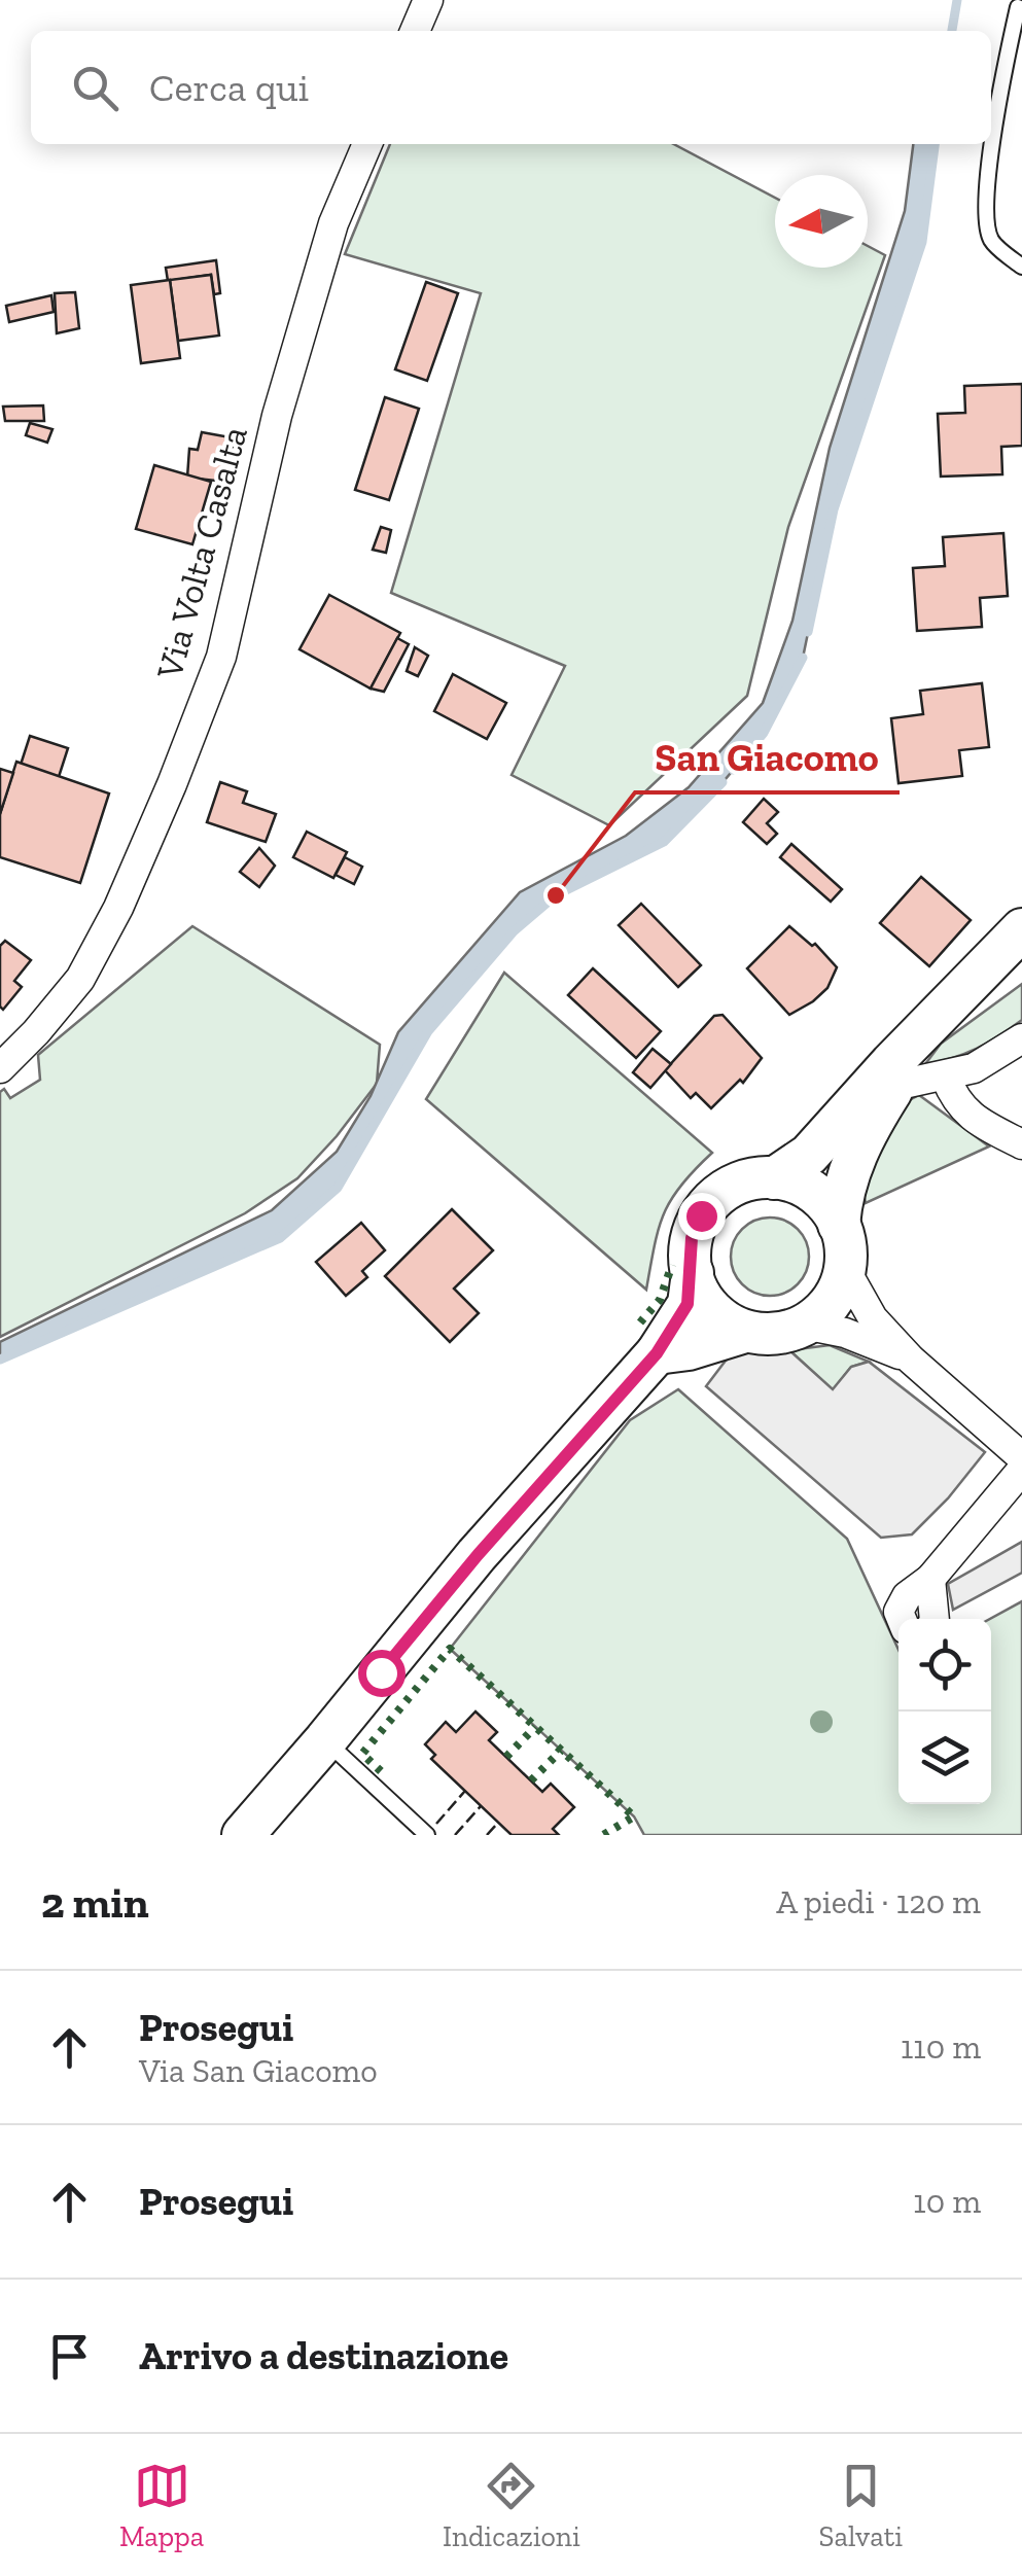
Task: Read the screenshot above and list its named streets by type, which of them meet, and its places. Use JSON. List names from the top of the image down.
{
  "streets": {
    "street": ["Via Volta Casalta"]
  },
  "places": ["San Giacomo"],
  "north": "left",
  "page": {
    "search": "Cerca qui",
    "heading": ["2 min", "A piedi · 120 m"],
    "list": [
      ["Prosegui", "Via San Giacomo", "110 m"],
      ["Prosegui", "10 m"],
      "Arrivo a destinazione"
    ],
    "nav": ["Mappa", "Indicazioni", "Salvati"]
  }
}
